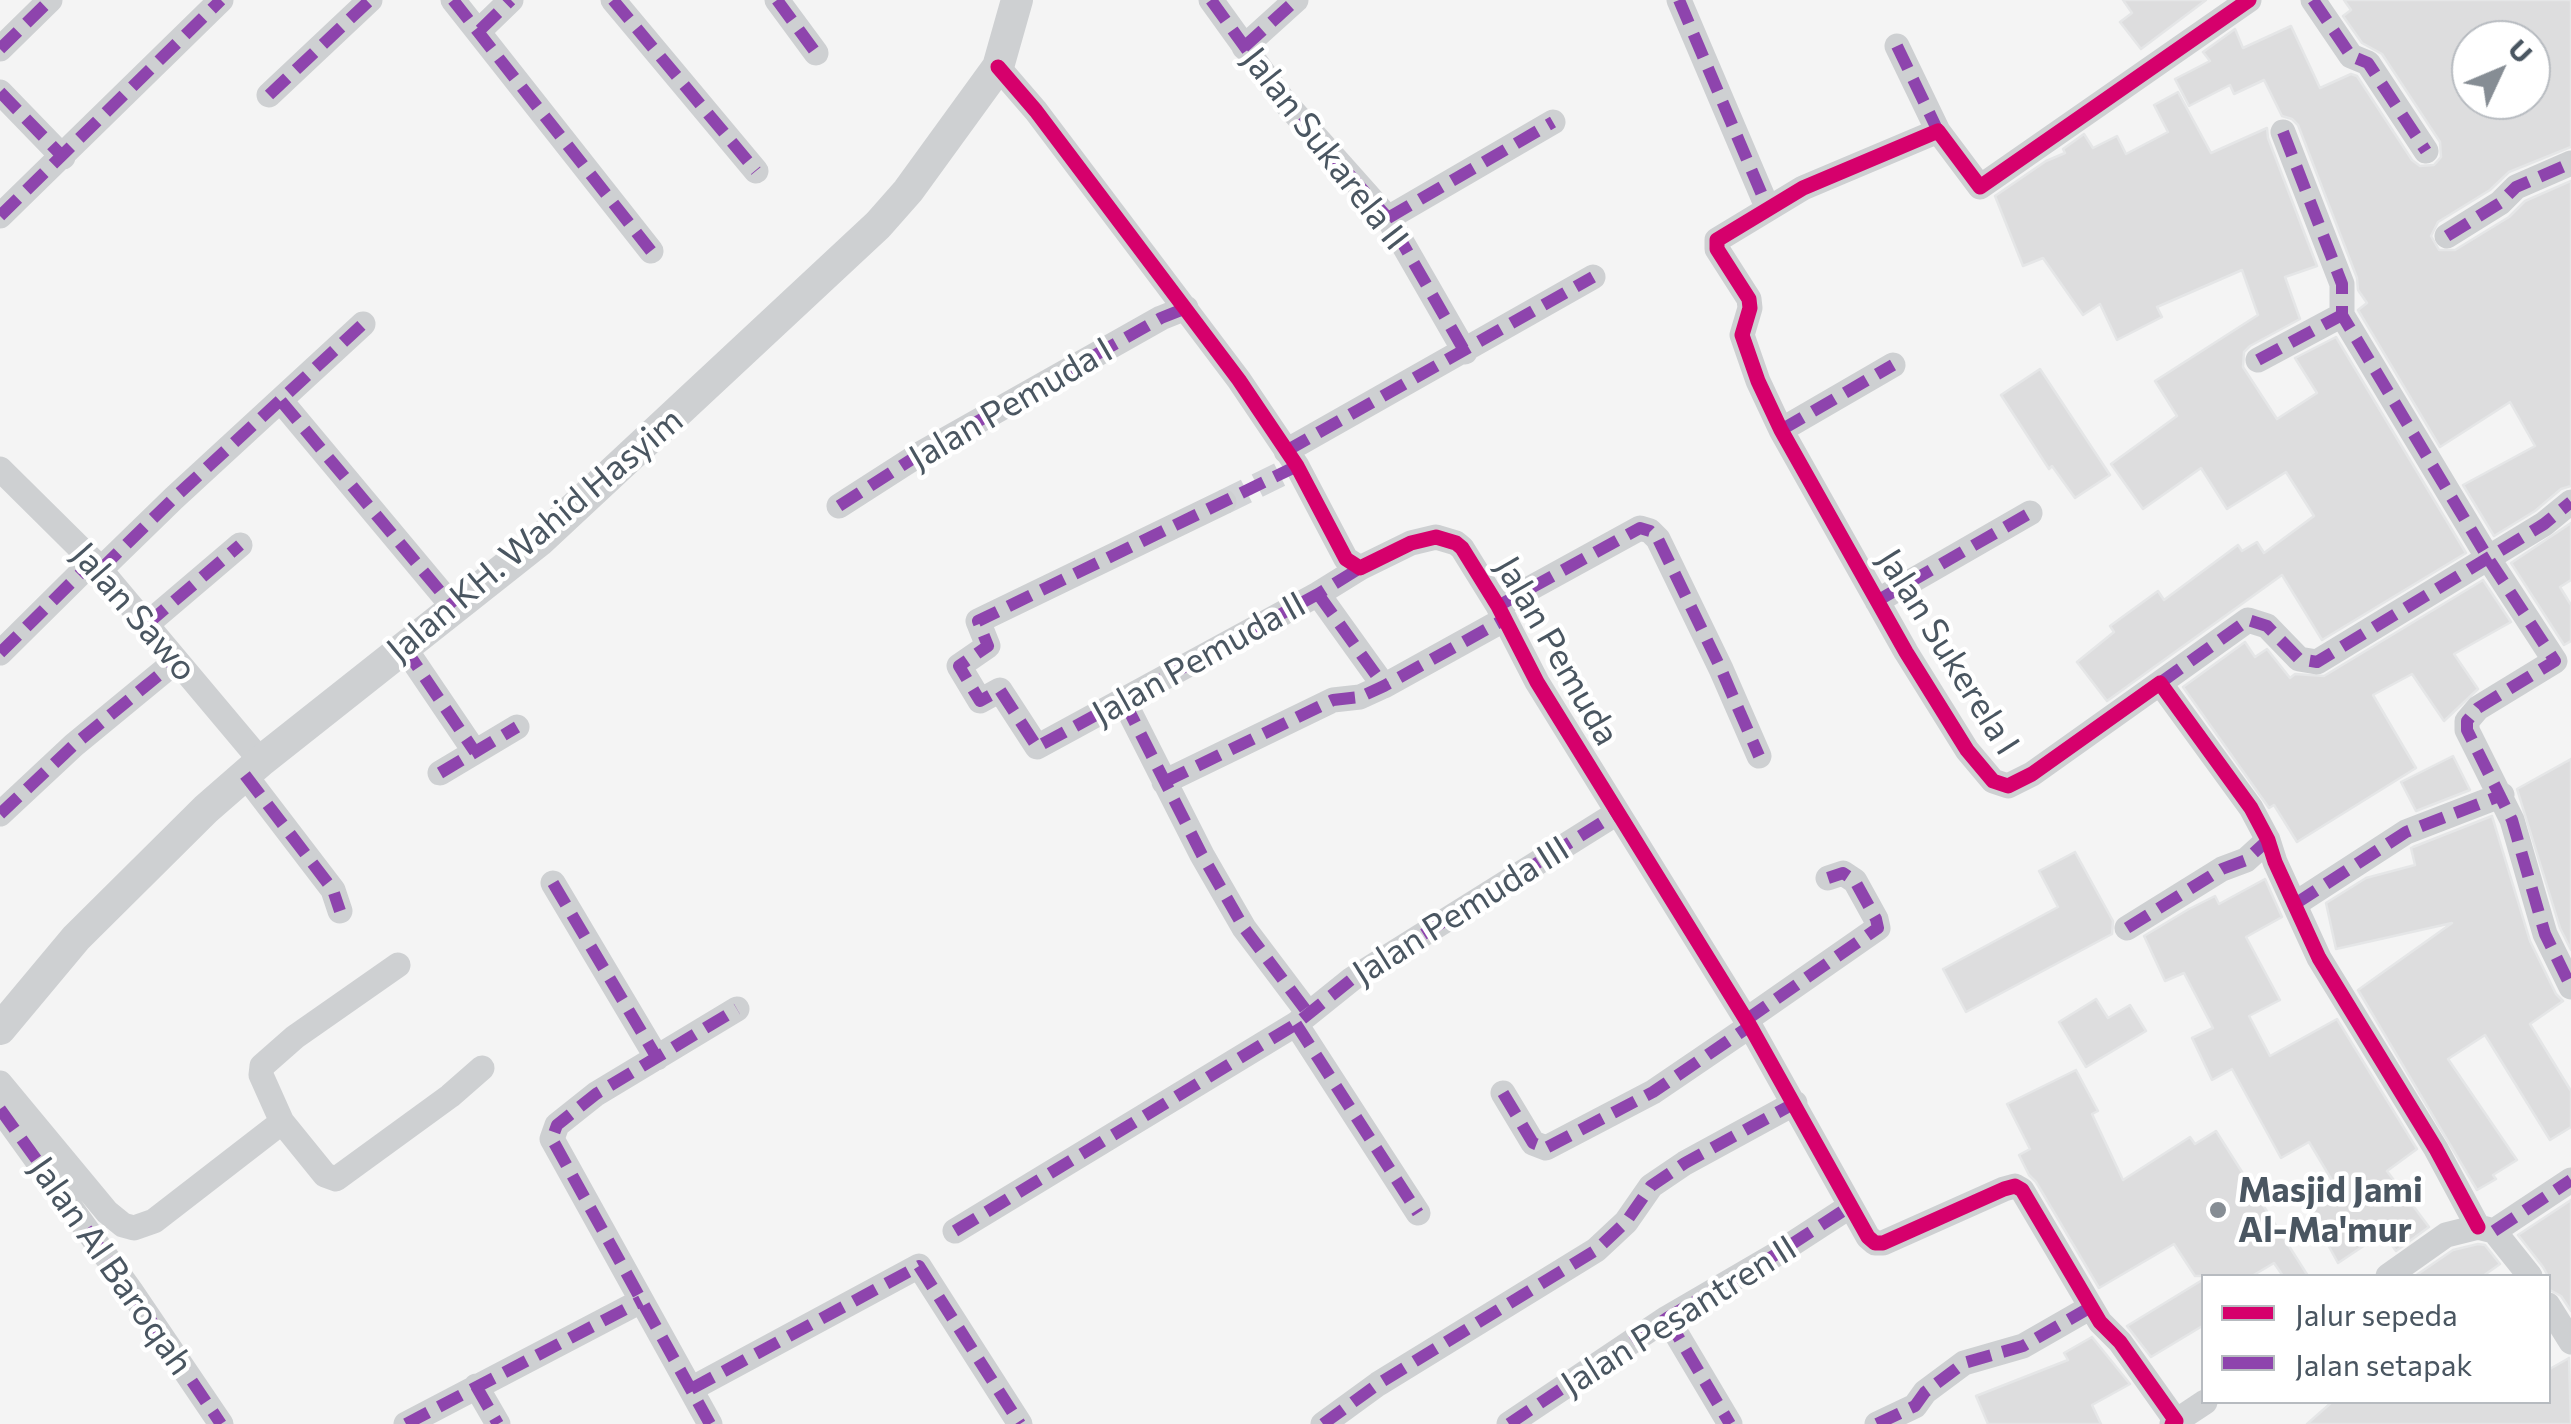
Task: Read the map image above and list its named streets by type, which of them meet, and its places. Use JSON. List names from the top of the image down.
{
  "streets": {
    "street": [
      "Jalan Sukarela II",
      "Jalan Pemuda I",
      "Jalan KH. Wahid Hasyim",
      "Jalan Sawo",
      "Jalan Pemuda",
      "Jalan Sukerela I",
      "Jalan Pemuda II",
      "Jalan Pemuda III",
      "Jalan Al Baroqah",
      "Jalan Pesantren II"
    ]
  },
  "crossings": [
    ["Jalan KH. Wahid Hasyim", "Jalan Sawo"],
    ["Jalan Pemuda", "Jalan Pemuda II"],
    ["Jalan Pemuda", "Jalan Pemuda III"],
    ["Jalan Pemuda", "Jalan Pesantren II"]
  ],
  "places": ["Masjid Jami Al-Ma'mur"],
  "legend": ["Jalur sepeda", "Jalan setapak"],
  "north": "top right"
}
